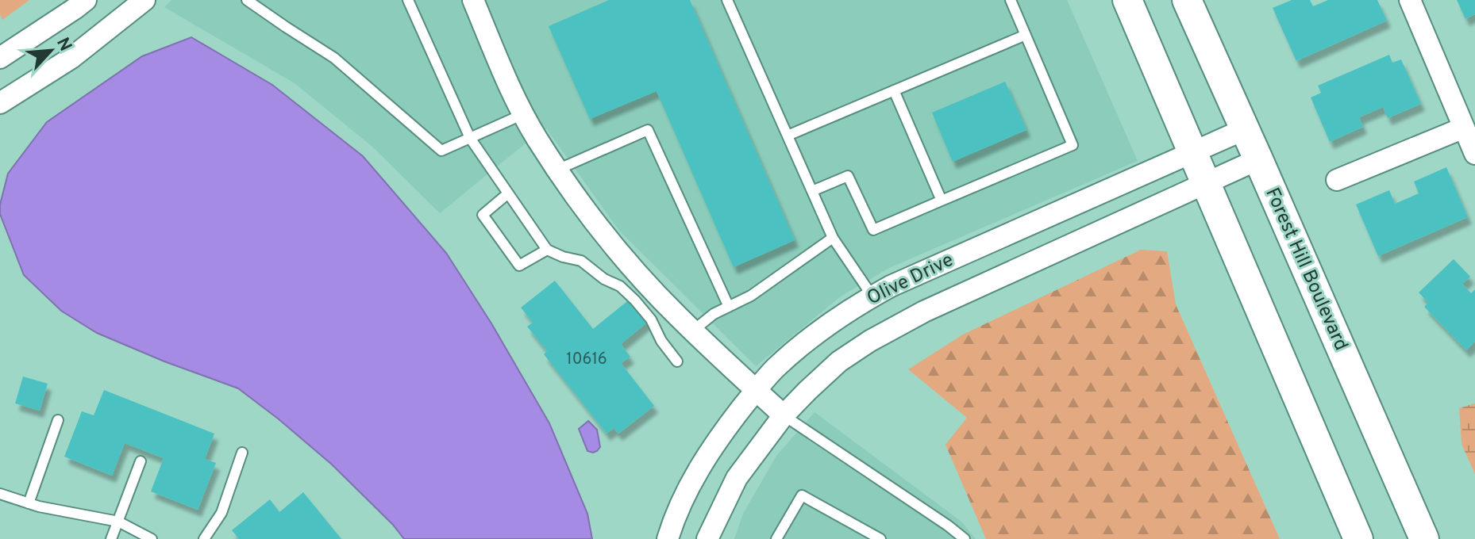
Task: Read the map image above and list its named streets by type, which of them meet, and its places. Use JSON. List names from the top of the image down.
{
  "streets": {
    "main road": ["Forest Hill Boulevard"],
    "street": ["Olive Drive"]
  },
  "crossings": [
    ["Forest Hill Boulevard", "Olive Drive"]
  ],
  "house_numbers": ["10616"],
  "north": "top right"
}
